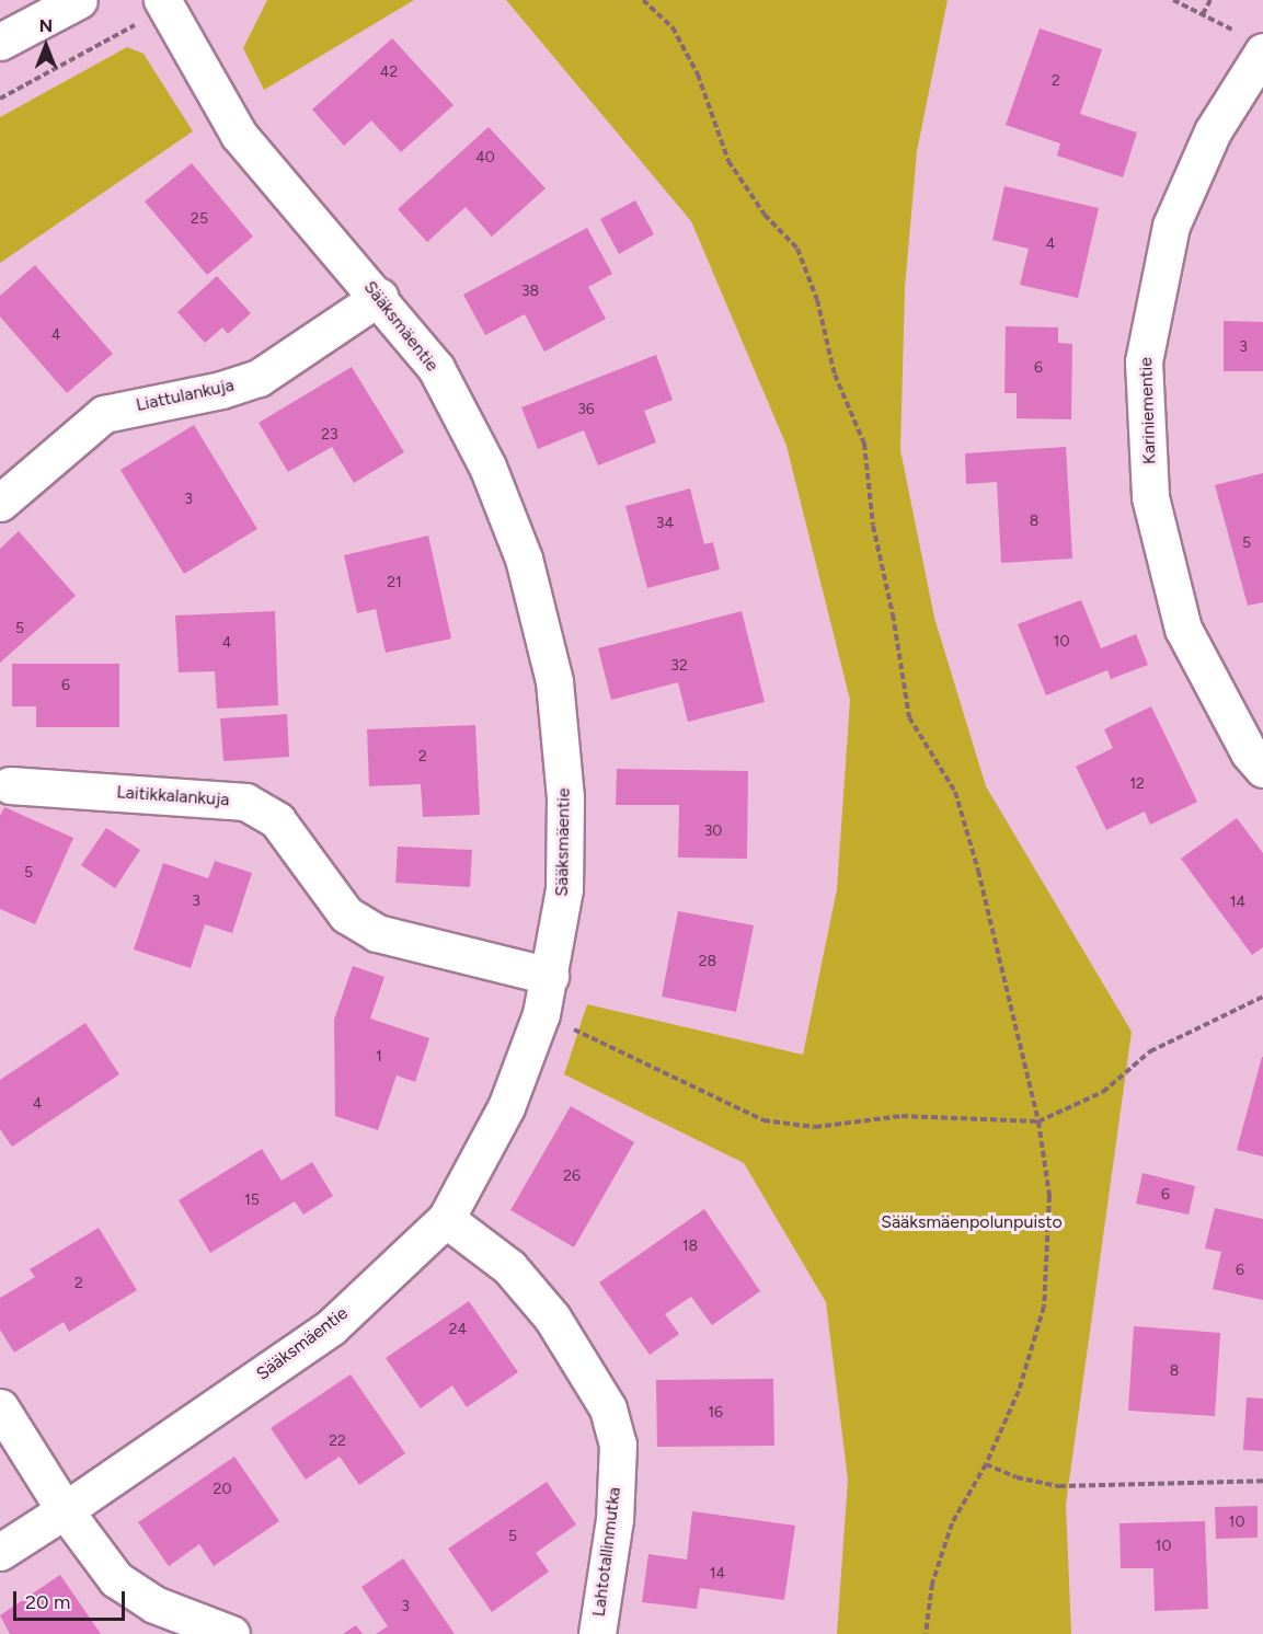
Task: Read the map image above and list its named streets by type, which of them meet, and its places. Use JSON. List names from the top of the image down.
{
  "streets": {
    "street": [
      "Sääksmäentie",
      "Liattulankuja",
      "Kariniementie",
      "Laitikkalankuja",
      "Lahtotallinmutka"
    ]
  },
  "crossings": [
    ["Sääksmäentie", "Liattulankuja"],
    ["Sääksmäentie", "Laitikkalankuja"],
    ["Sääksmäentie", "Lahtotallinmutka"]
  ],
  "parks": ["Sääksmäenpolunpuisto"],
  "house_numbers": [
    "42",
    "2",
    "40",
    "25",
    "4",
    "38",
    "4",
    "3",
    "6",
    "36",
    "23",
    "3",
    "8",
    "34",
    "5",
    "21",
    "5",
    "10",
    "4",
    "32",
    "6",
    "2",
    "12",
    "30",
    "5",
    "3",
    "14",
    "28",
    "1",
    "4",
    "26",
    "6",
    "15",
    "18",
    "6",
    "2",
    "24",
    "8",
    "16",
    "22",
    "20",
    "10",
    "5",
    "10",
    "14",
    "3"
  ],
  "scale_bar": "20 m",
  "north": "top"
}
